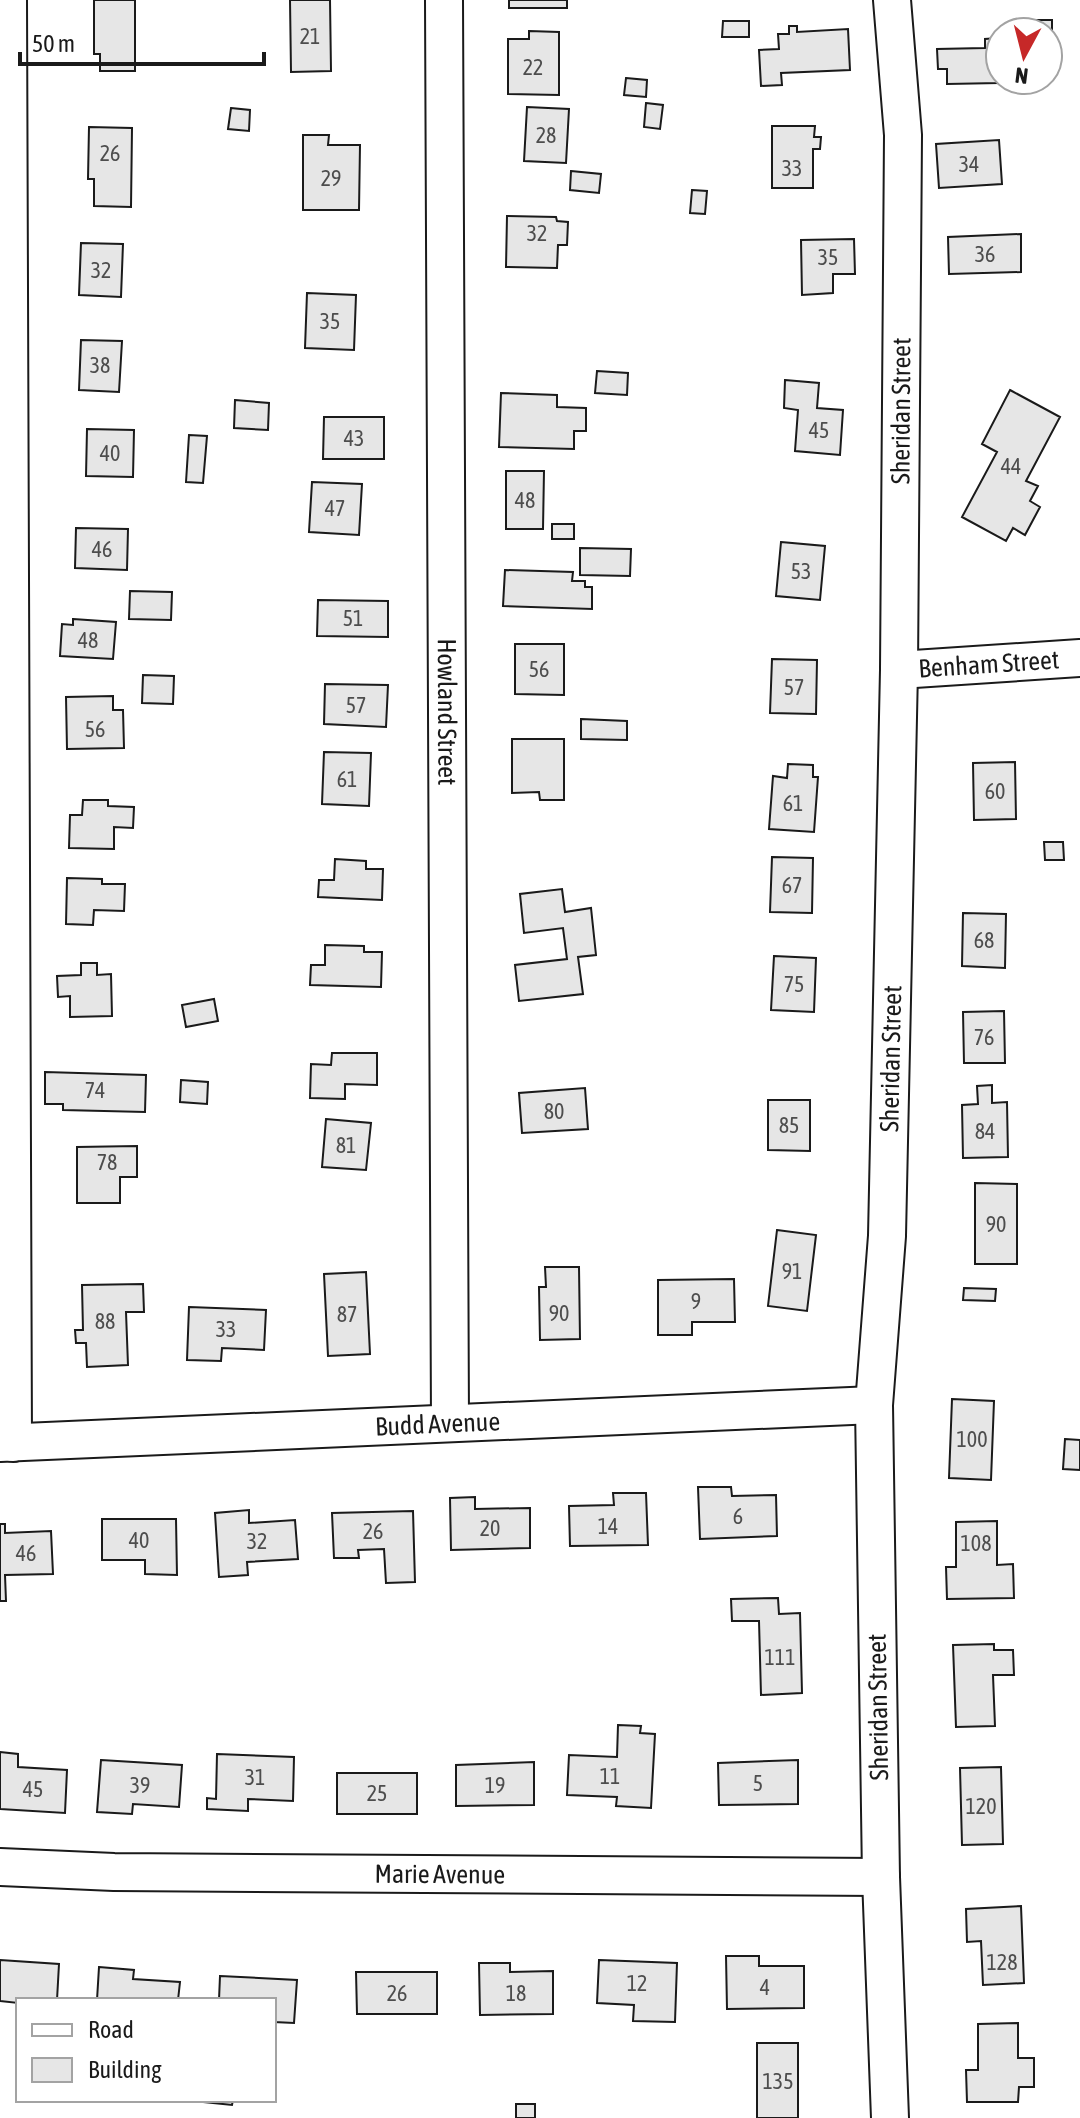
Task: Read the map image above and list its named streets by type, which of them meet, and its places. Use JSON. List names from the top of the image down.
{
  "streets": {
    "street": [
      "Sheridan Street",
      "Benham Street",
      "Howland Street",
      "Budd Avenue",
      "Marie Avenue"
    ]
  },
  "crossings": [
    ["Sheridan Street", "Benham Street"],
    ["Sheridan Street", "Budd Avenue"],
    ["Sheridan Street", "Marie Avenue"],
    ["Howland Street", "Budd Avenue"]
  ],
  "house_numbers": [
    "21",
    "22",
    "28",
    "26",
    "34",
    "33",
    "29",
    "32",
    "36",
    "35",
    "32",
    "35",
    "38",
    "45",
    "43",
    "40",
    "44",
    "48",
    "47",
    "46",
    "53",
    "51",
    "48",
    "56",
    "57",
    "57",
    "56",
    "61",
    "60",
    "61",
    "67",
    "68",
    "75",
    "76",
    "74",
    "80",
    "85",
    "84",
    "81",
    "78",
    "90",
    "91",
    "9",
    "90",
    "87",
    "88",
    "33",
    "100",
    "6",
    "14",
    "20",
    "26",
    "40",
    "32",
    "108",
    "46",
    "111",
    "11",
    "31",
    "5",
    "39",
    "19",
    "45",
    "25",
    "120",
    "128",
    "12",
    "4",
    "26",
    "18",
    "135"
  ],
  "legend": ["Road", "Building"],
  "scale_bar": "50 m",
  "north": "bottom"
}
